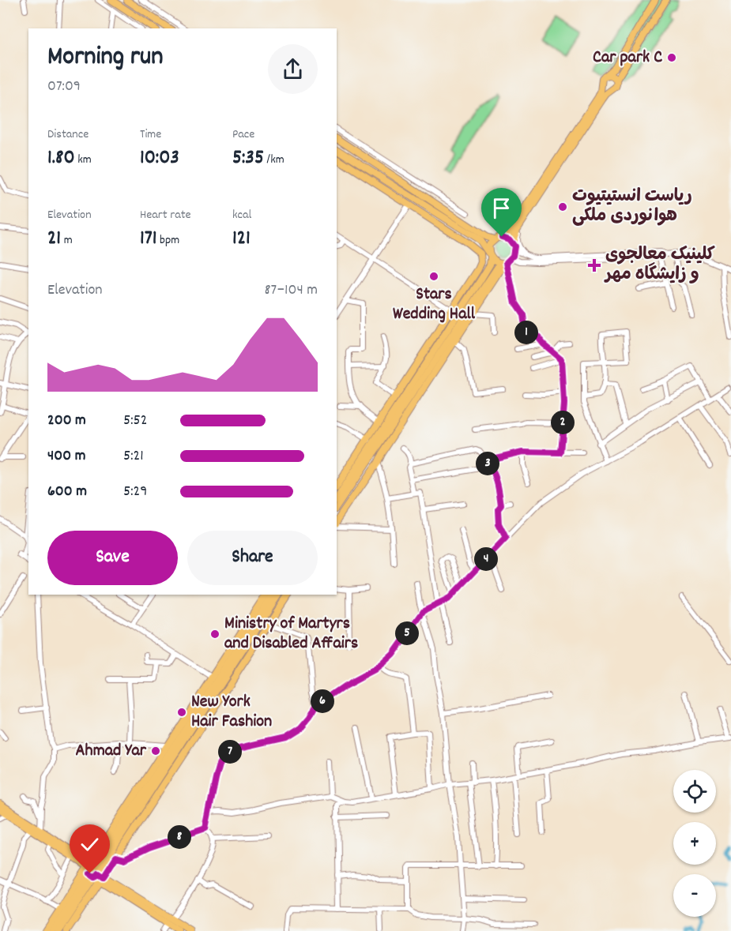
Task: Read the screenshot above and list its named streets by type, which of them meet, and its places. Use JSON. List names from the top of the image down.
{
  "places": {
    "other": [
      "Car park C",
      "ریاست انستیتیوت هوانوردی ملکی",
      "Stars Wedding Hall",
      "Ministry of Martyrs and Disabled Affairs",
      "New York Hair Fashion",
      "Ahmad Yar"
    ],
    "health": ["کلینیک معالجوی و زایشگاه مهر"]
  },
  "page": {
    "heading": ["Morning run", "07:09"],
    "stats": [
      ["Distance", "1.80 km"],
      ["Time", "10:03"],
      ["Pace", "5:35 /km"],
      ["Elevation", "21 m"],
      ["Heart rate", "171 bpm"],
      ["kcal", "121"]
    ],
    "chart": ["Elevation", "87–104 m"],
    "pins": [
      "1",
      "2",
      "3",
      "4",
      "5",
      "6",
      "7",
      "8"
    ],
    "list": [
      {
        "name": "200 m",
        "note": "5:52"
      },
      {
        "name": "400 m",
        "note": "5:21"
      },
      {
        "name": "600 m",
        "note": "5:29"
      }
    ],
    "buttons": ["Save", "Share"],
    "map_buttons": ["+", "−"]
  }
}
